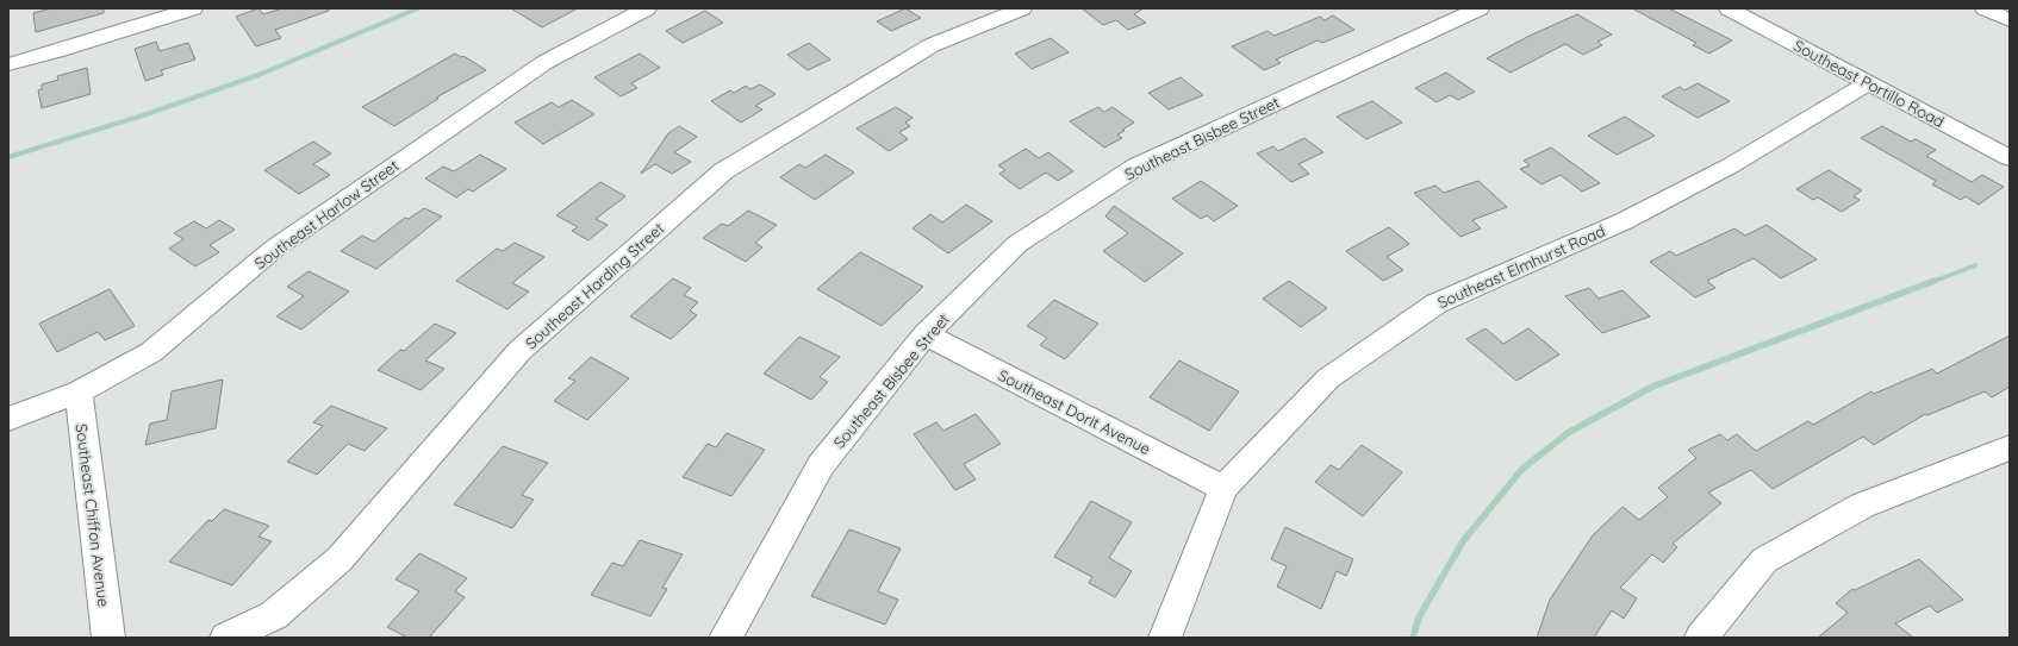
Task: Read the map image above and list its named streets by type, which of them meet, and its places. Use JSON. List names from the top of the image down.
{
  "streets": {
    "street": [
      "Southeast Portillo Road",
      "Southeast Bisbee Street",
      "Southeast Harlow Street",
      "Southeast Elmhurst Road",
      "Southeast Harding Street",
      "Southeast Dorit Avenue",
      "Southeast Chiffon Avenue"
    ]
  },
  "crossings": [
    ["Southeast Portillo Road", "Southeast Elmhurst Road"],
    ["Southeast Bisbee Street", "Southeast Dorit Avenue"],
    ["Southeast Harlow Street", "Southeast Chiffon Avenue"],
    ["Southeast Elmhurst Road", "Southeast Dorit Avenue"]
  ]
}
